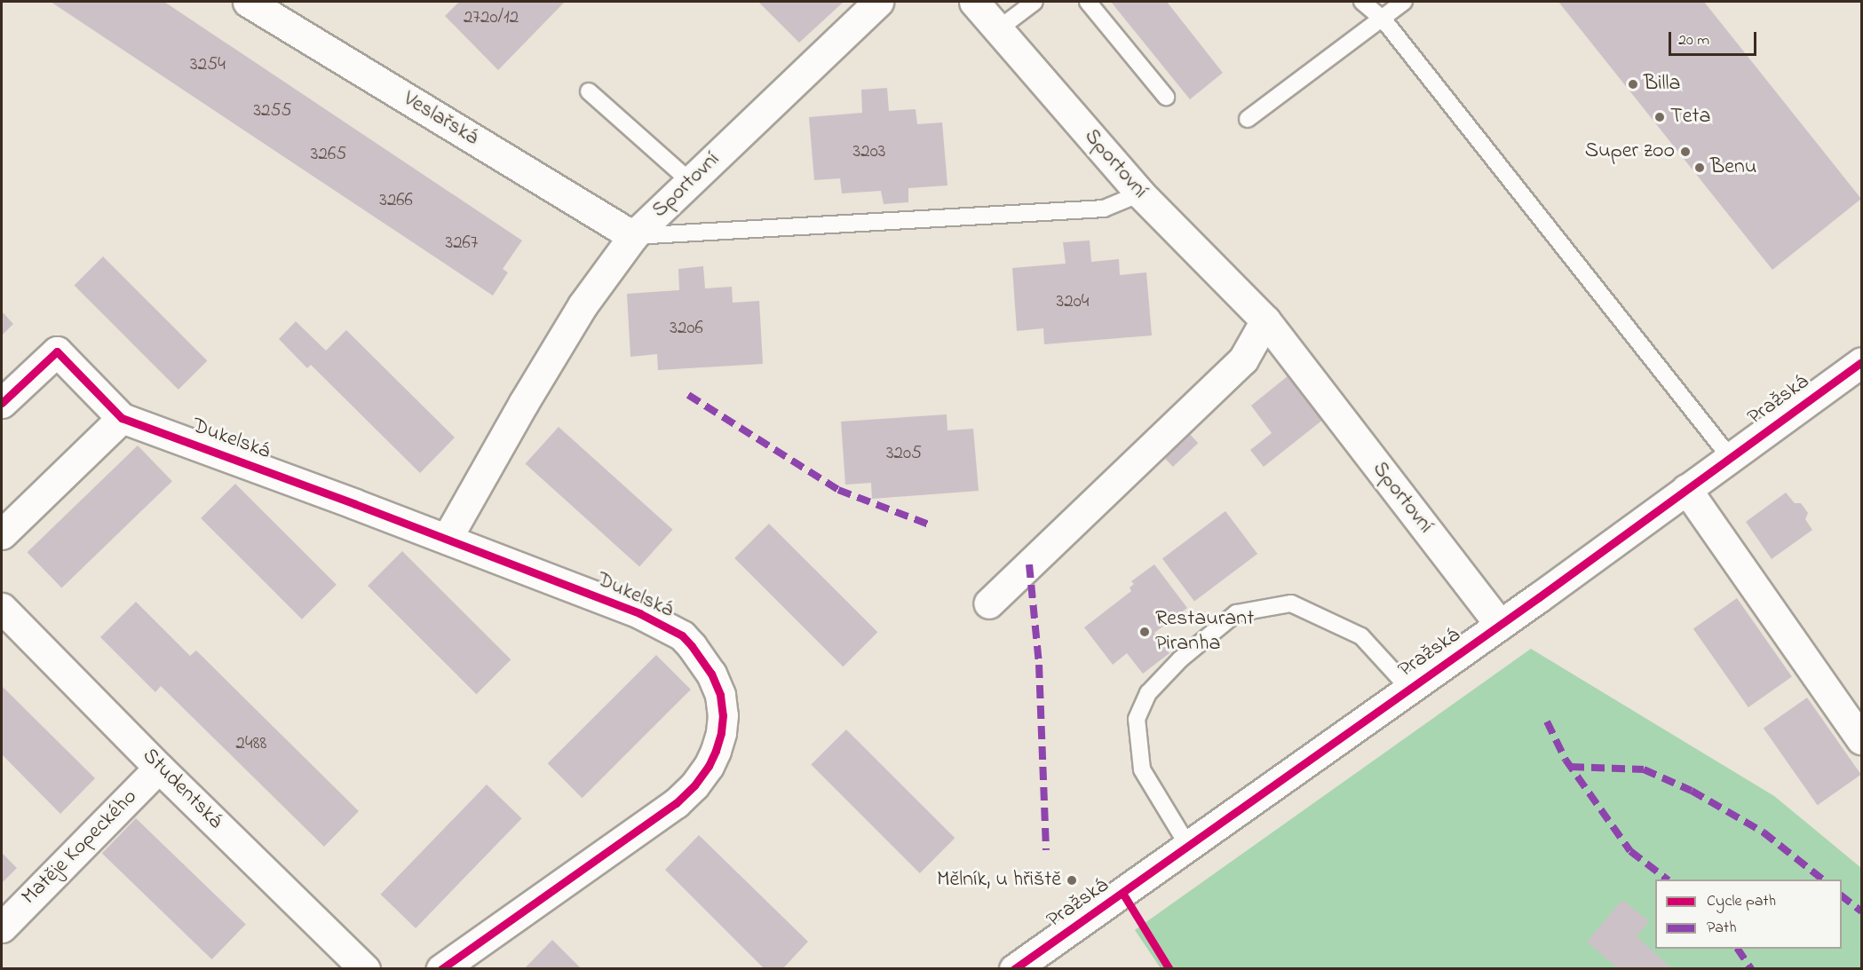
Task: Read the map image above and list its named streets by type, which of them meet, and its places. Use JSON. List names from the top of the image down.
{
  "streets": {
    "street": [
      "Veslařská",
      "Sportovní",
      "Pražská",
      "Dukelská",
      "Studentská",
      "Matěje Kopeckého"
    ]
  },
  "crossings": [
    ["Veslařská", "Sportovní"],
    ["Sportovní", "Pražská"],
    ["Sportovní", "Dukelská"],
    ["Studentská", "Matěje Kopeckého"]
  ],
  "places": [
    "Billa",
    "Teta",
    "Super zoo",
    "Benu",
    "Restaurant Piranha",
    "Mělník, u hřiště"
  ],
  "house_numbers": [
    "2720/12",
    "3254",
    "3255",
    "3203",
    "3265",
    "3266",
    "3267",
    "3204",
    "3206",
    "3205",
    "2488"
  ],
  "legend": ["Cycle path", "Path"],
  "scale_bar": "20 m"
}
